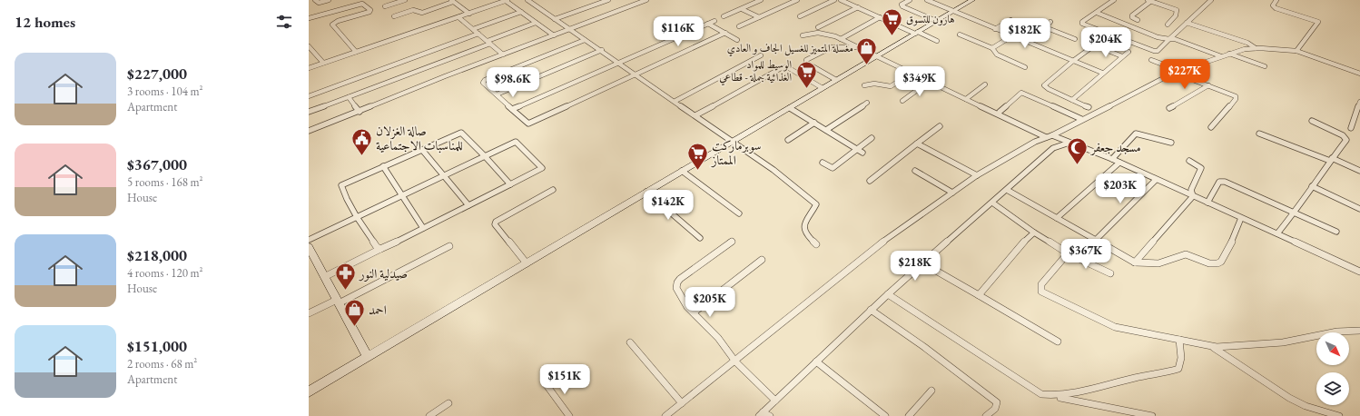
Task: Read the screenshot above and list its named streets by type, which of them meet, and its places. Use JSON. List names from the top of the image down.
{
  "places": {
    "supermarket": ["هارون للتسوق", "الوسيط للمواد الغذائية جملة - قطاعي", "سوبرماركت الممتاز"],
    "shop": ["مغسلة المتميز للغسيل الجاف و العادي", "احمد"],
    "public building": ["صالة الغزلان للمناسبات الاجتماعية"],
    "mosque": ["مسجد جعفر"],
    "pharmacy": ["صيدلية النور"]
  },
  "north": "bottom right",
  "page": {
    "heading": "12 homes",
    "price": [
      "$116K",
      "$182K",
      "$204K",
      "$227K",
      "$349K",
      "$98.6K",
      "$203K",
      "$142K",
      "$367K",
      "$218K",
      "$205K",
      "$151K"
    ],
    "list": [
      {
        "name": "$227,000",
        "note": "3 rooms · 104 m² · Apartment"
      },
      {
        "name": "$367,000",
        "note": "5 rooms · 168 m² · House"
      },
      {
        "name": "$218,000",
        "note": "4 rooms · 120 m² · House"
      },
      {
        "name": "$151,000",
        "note": "2 rooms · 68 m² · Apartment"
      }
    ]
  }
}
